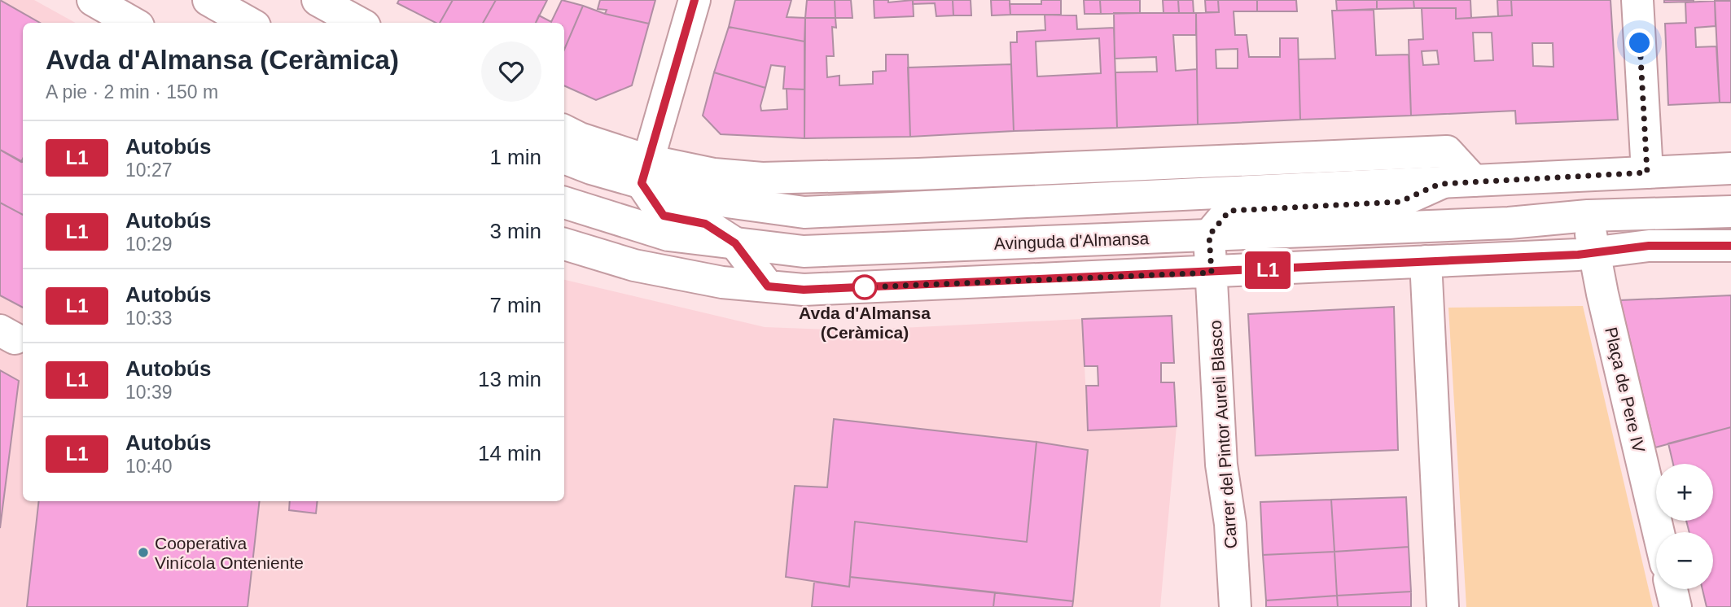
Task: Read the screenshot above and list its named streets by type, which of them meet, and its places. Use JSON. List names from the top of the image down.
{
  "streets": {
    "street": ["Avinguda d'Almansa", "Plaça de Pere IV", "Carrer del Pintor Aureli Blasco"]
  },
  "crossings": [
    ["Avinguda d'Almansa", "Plaça de Pere IV"],
    ["Avinguda d'Almansa", "Carrer del Pintor Aureli Blasco"]
  ],
  "places": ["Avda d'Almansa (Ceràmica)", "Cooperativa Vinícola Onteniente"],
  "lines": ["bus line L1"],
  "page": {
    "on_map": "L1",
    "heading": ["Avda d'Almansa (Ceràmica)", "A pie · 2 min · 150 m"],
    "list": [
      {
        "mark": "L1",
        "name": "Autobús",
        "note": "10:27",
        "value": "1 min"
      },
      {
        "mark": "L1",
        "name": "Autobús",
        "note": "10:29",
        "value": "3 min"
      },
      {
        "mark": "L1",
        "name": "Autobús",
        "note": "10:33",
        "value": "7 min"
      },
      {
        "mark": "L1",
        "name": "Autobús",
        "note": "10:39",
        "value": "13 min"
      },
      {
        "mark": "L1",
        "name": "Autobús",
        "note": "10:40",
        "value": "14 min"
      }
    ],
    "map_buttons": ["+", "−"]
  }
}
